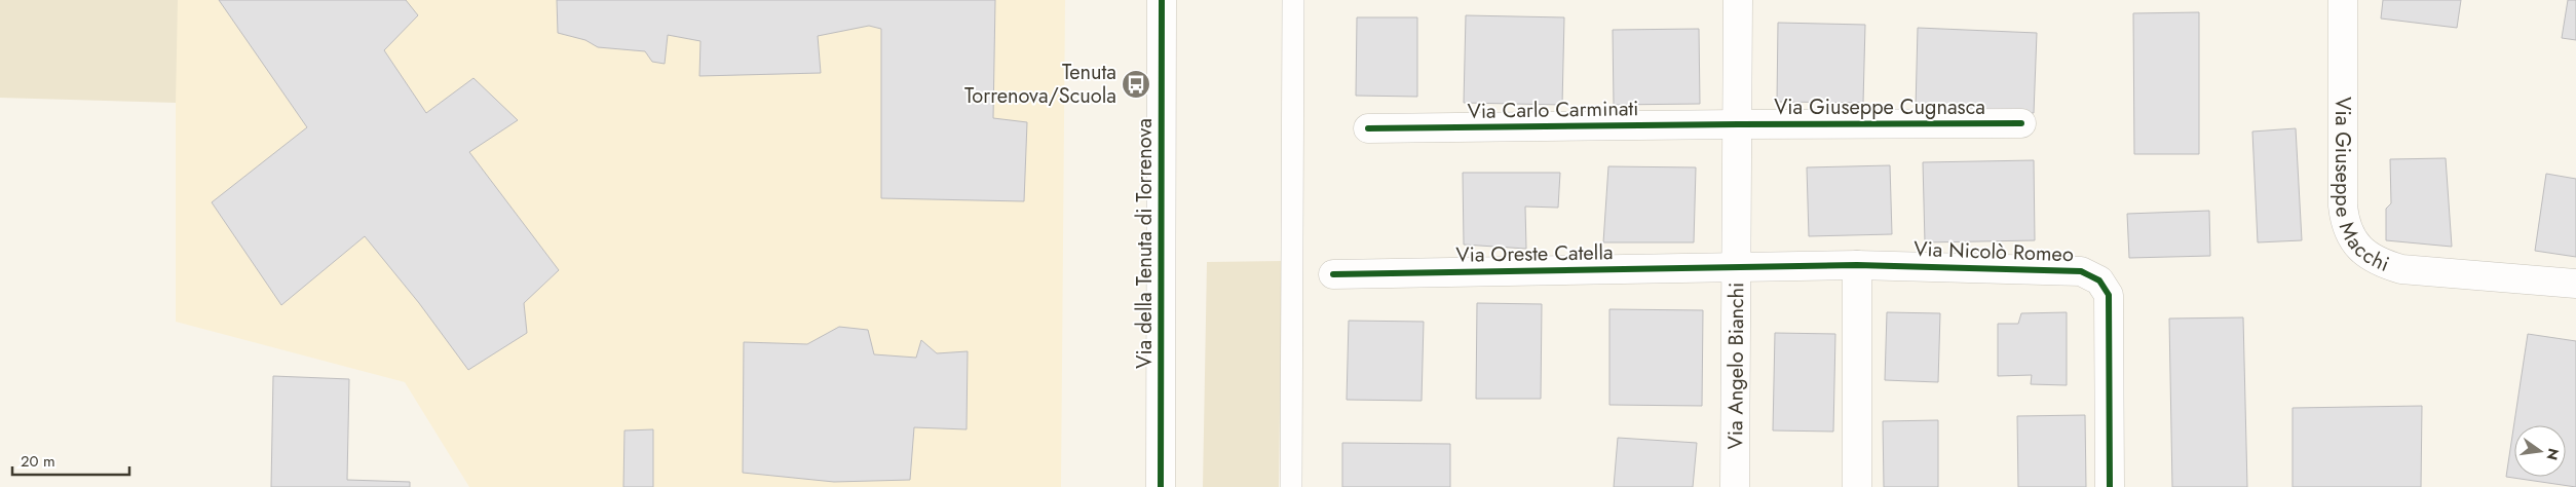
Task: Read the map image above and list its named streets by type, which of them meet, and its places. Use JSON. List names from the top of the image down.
{
  "streets": {
    "street": [
      "Via Giuseppe Cugnasca",
      "Via Carlo Carminati",
      "Via Giuseppe Macchi",
      "Via della Tenuta di Torrenova",
      "Via Nicolò Romeo",
      "Via Oreste Catella",
      "Via Angelo Bianchi"
    ]
  },
  "crossings": [
    ["Via Giuseppe Cugnasca", "Via Carlo Carminati"],
    ["Via Giuseppe Cugnasca", "Via Angelo Bianchi"],
    ["Via Carlo Carminati", "Via Angelo Bianchi"],
    ["Via Nicolò Romeo", "Via Oreste Catella"],
    ["Via Nicolò Romeo", "Via Angelo Bianchi"],
    ["Via Oreste Catella", "Via Angelo Bianchi"]
  ],
  "places": {
    "bus stop": ["Tenuta Torrenova/Scuola"]
  },
  "scale_bar": "20 m",
  "north": "right"
}
